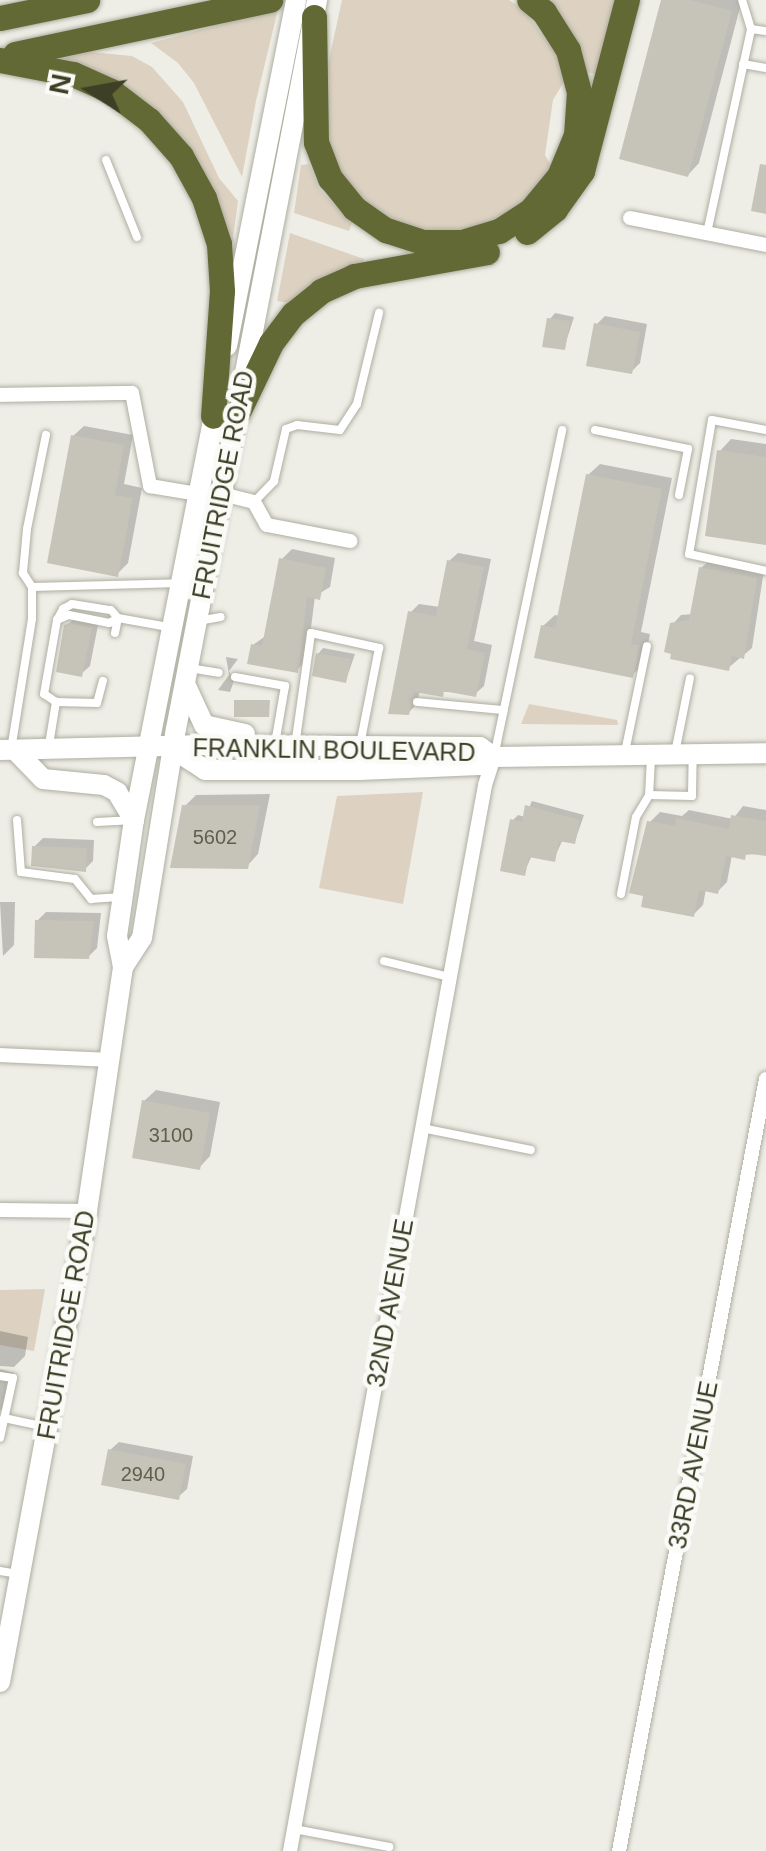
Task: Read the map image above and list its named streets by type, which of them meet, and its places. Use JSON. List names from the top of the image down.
{
  "streets": {
    "main road": ["FRUITRIDGE ROAD", "FRANKLIN BOULEVARD"],
    "street": ["32ND AVENUE", "33RD AVENUE"]
  },
  "crossings": [
    ["FRUITRIDGE ROAD", "FRANKLIN BOULEVARD"],
    ["FRANKLIN BOULEVARD", "32ND AVENUE"]
  ],
  "house_numbers": ["5602", "3100", "2940"],
  "north": "left"
}
